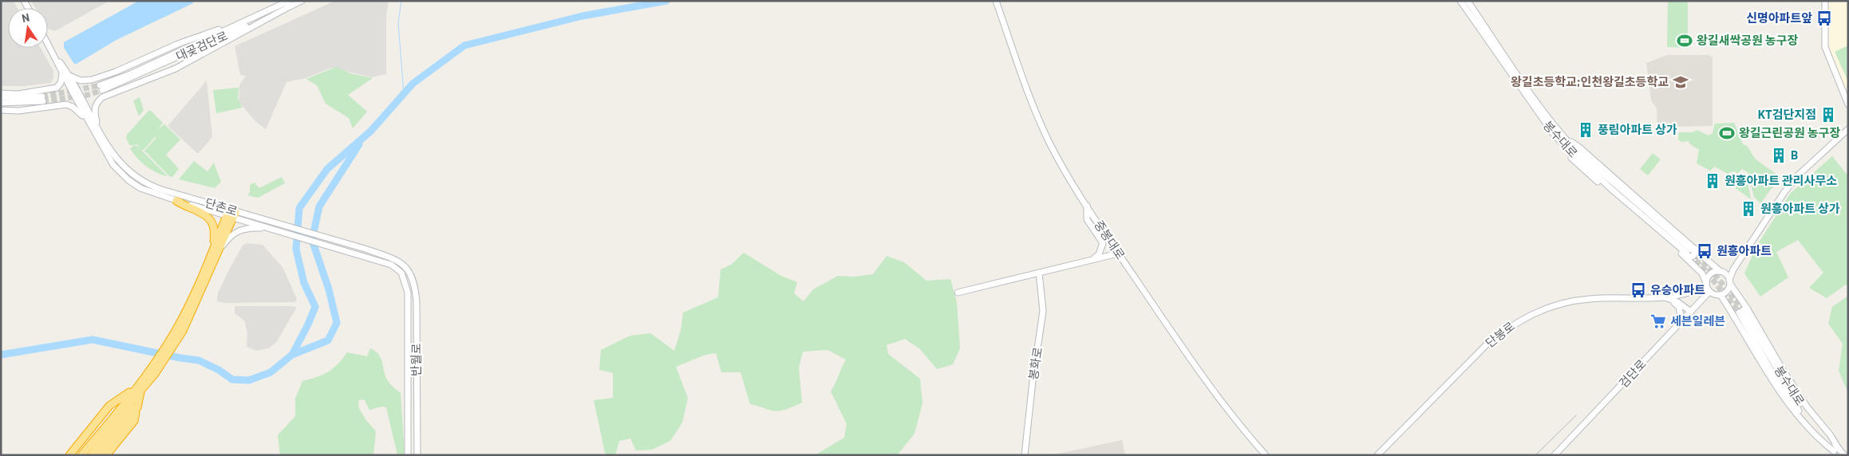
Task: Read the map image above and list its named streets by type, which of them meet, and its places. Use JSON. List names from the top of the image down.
{
  "streets": {
    "main road": [
      "대곶검단로",
      "봉수대로",
      "단촌로",
      "중봉대로",
      "단봉로",
      "반월로",
      "봉화로",
      "검단로"
    ]
  },
  "crossings": [
    ["단촌로", "반월로"],
    ["단봉로", "검단로"]
  ],
  "places": {
    "bus stop": ["신명아파트앞", "원흥아파트", "유승아파트"],
    "sports": ["왕길새싹공원 농구장", "왕길근린공원 농구장"],
    "school or university": ["왕길초등학교;인천왕길초등학교"],
    "building": [
      "KT검단지점",
      "풍림아파트 상가",
      "B",
      "원흥아파트 관리사무소",
      "원흥아파트 상가"
    ],
    "supermarket": ["세븐일레븐"]
  },
  "north": "top"
}
